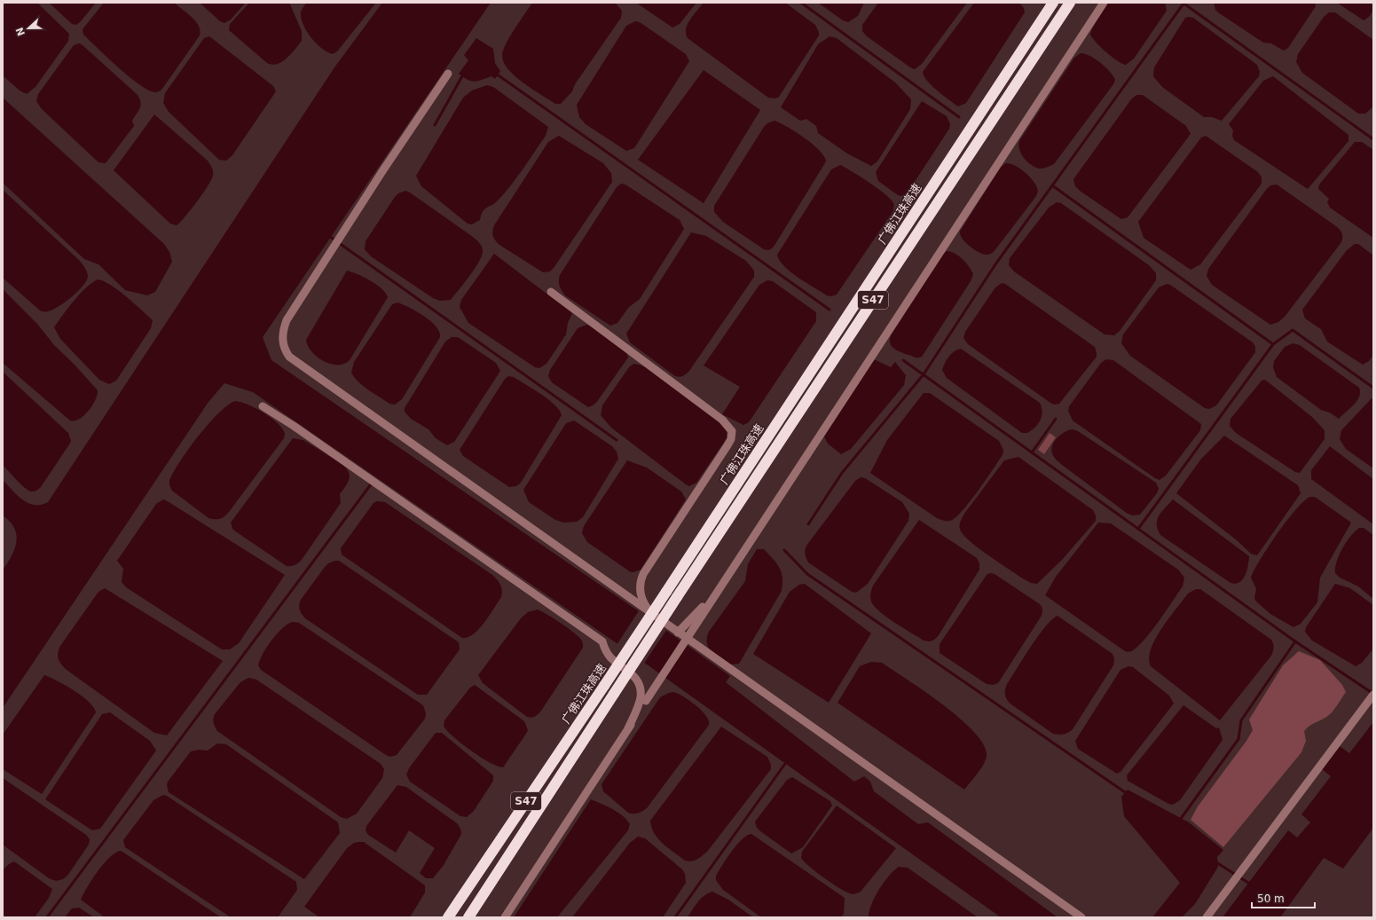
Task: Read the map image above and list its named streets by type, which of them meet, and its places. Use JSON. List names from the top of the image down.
{
  "streets": {
    "highway": ["广佛江珠高速", "S47"]
  },
  "scale_bar": "50 m",
  "north": "left"
}
